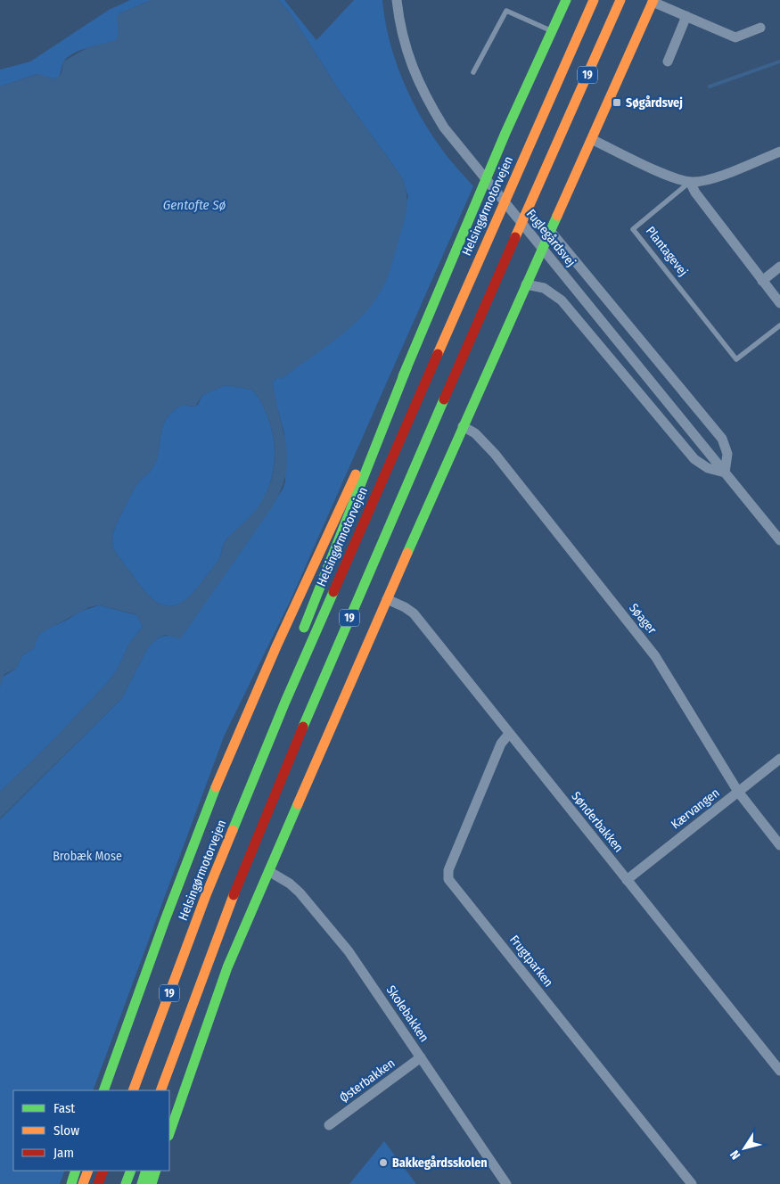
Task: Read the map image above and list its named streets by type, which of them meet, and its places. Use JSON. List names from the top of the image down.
{
  "streets": {
    "main road": ["19", "Helsingørmotorvejen"],
    "street": [
      "Fuglegårdsvej",
      "Søager",
      "Kærvangen",
      "Sønderbakken",
      "Frugtparken",
      "Skolebakken",
      "Østerbakken"
    ],
    "lane": ["Plantagevej"]
  },
  "crossings": [
    ["Søager", "Kærvangen"],
    ["Kærvangen", "Sønderbakken"],
    ["Sønderbakken", "Frugtparken"],
    ["Skolebakken", "Østerbakken"]
  ],
  "water": ["Gentofte Sø"],
  "parks": ["Brobæk Mose"],
  "places": {
    "transit": ["Søgårdsvej"],
    "other": ["Bakkegårdsskolen"]
  },
  "legend": ["Fast", "Slow", "Jam"],
  "north": "bottom left"
}
